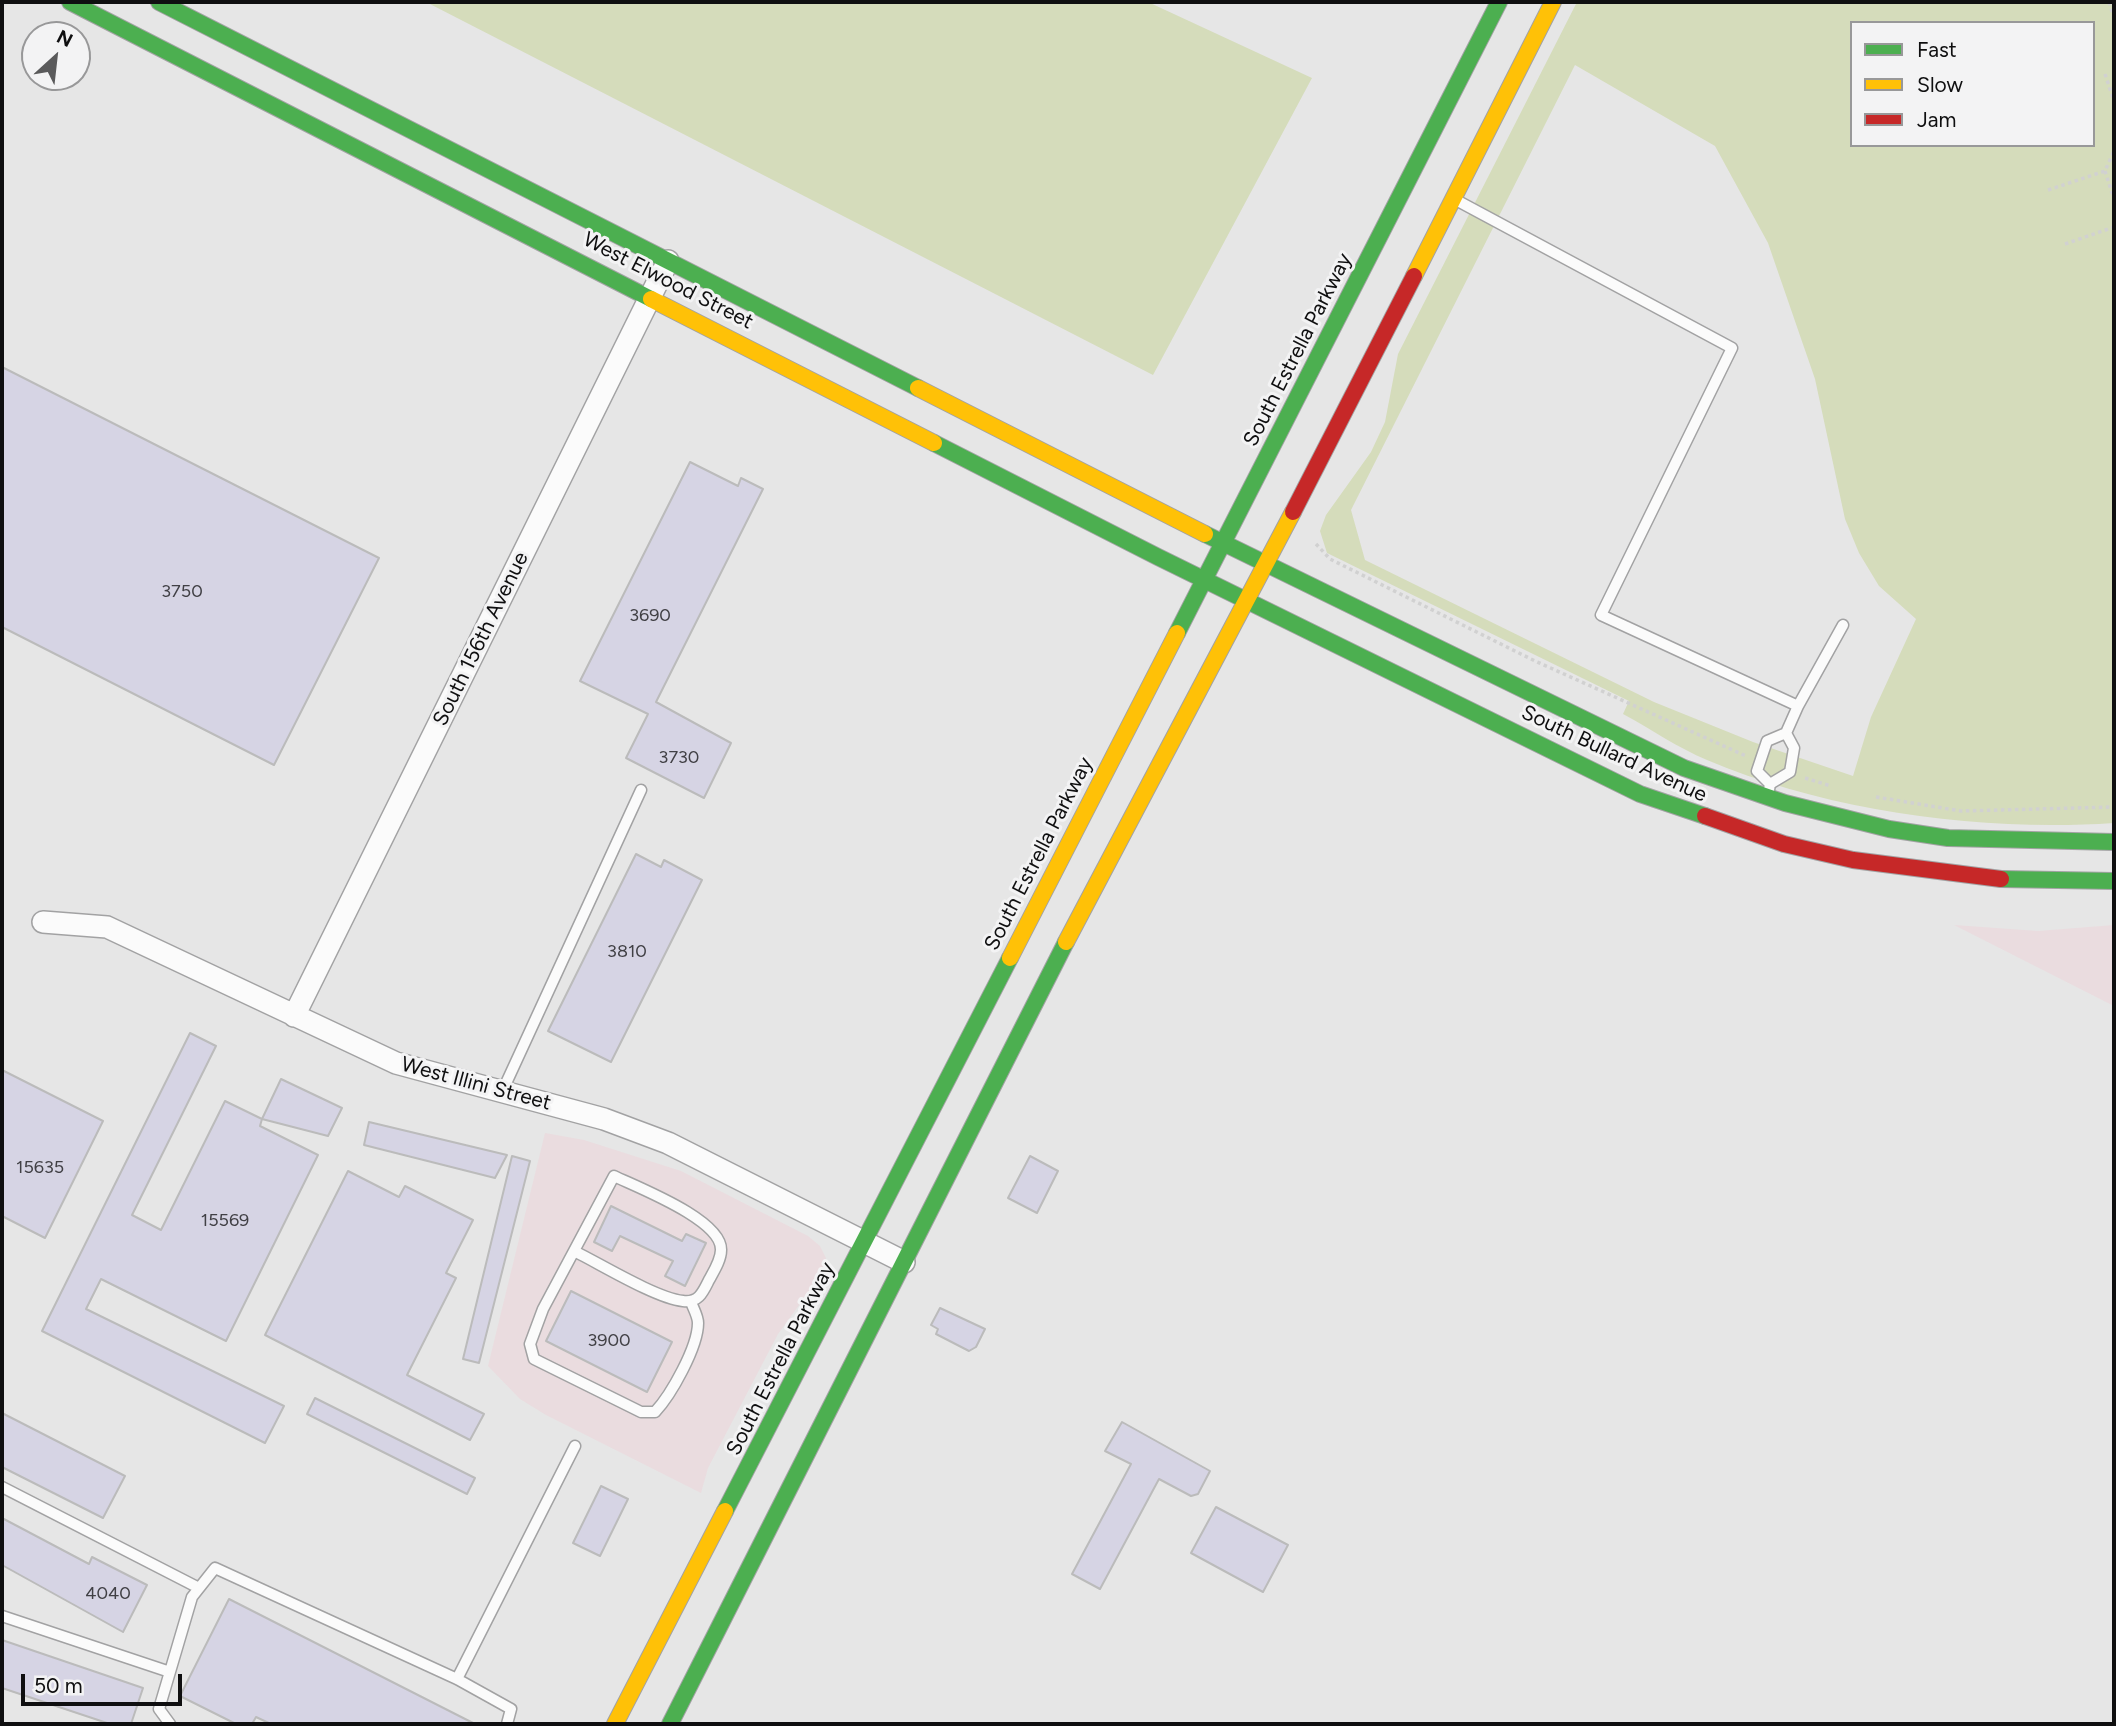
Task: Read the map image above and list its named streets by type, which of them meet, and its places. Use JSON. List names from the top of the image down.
{
  "streets": {
    "main road": ["West Elwood Street", "South Estrella Parkway", "South Bullard Avenue"],
    "street": ["South 156th Avenue", "West Illini Street"]
  },
  "crossings": [
    ["West Elwood Street", "South Estrella Parkway"],
    ["West Elwood Street", "South 156th Avenue"],
    ["West Elwood Street", "South Bullard Avenue"],
    ["South Estrella Parkway", "West Illini Street"],
    ["South 156th Avenue", "West Illini Street"]
  ],
  "house_numbers": [
    "3750",
    "3690",
    "3730",
    "3810",
    "15635",
    "15569",
    "3900",
    "4040"
  ],
  "legend": ["Fast", "Slow", "Jam"],
  "scale_bar": "50 m",
  "north": "top right"
}
